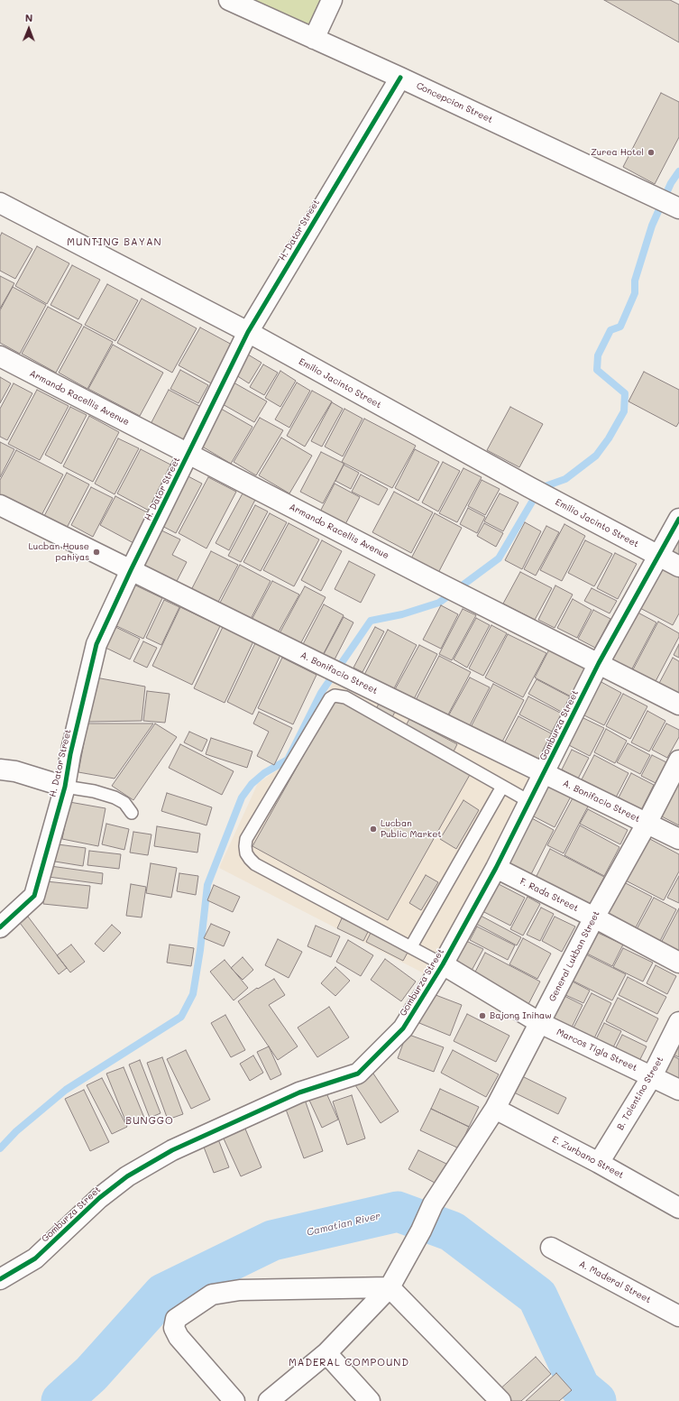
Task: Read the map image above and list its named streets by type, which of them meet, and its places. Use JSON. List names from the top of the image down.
{
  "streets": {
    "street": [
      "Concepcion Street",
      "H. Dator Street",
      "Emilio Jacinto Street",
      "Armando Racellis Avenue",
      "A. Bonifacio Street",
      "Gomburza Street",
      "F. Rada Street",
      "General Lukban Street",
      "Marcos Tigla Street",
      "B. Tolentino Street",
      "E. Zurbano Street",
      "A. Maderal Street"
    ]
  },
  "crossings": [
    ["Concepcion Street", "H. Dator Street"],
    ["H. Dator Street", "Emilio Jacinto Street"],
    ["H. Dator Street", "Armando Racellis Avenue"],
    ["H. Dator Street", "A. Bonifacio Street"],
    ["Emilio Jacinto Street", "Gomburza Street"],
    ["Armando Racellis Avenue", "Gomburza Street"],
    ["A. Bonifacio Street", "Gomburza Street"],
    ["A. Bonifacio Street", "General Lukban Street"],
    ["Gomburza Street", "F. Rada Street"],
    ["Gomburza Street", "Marcos Tigla Street"],
    ["F. Rada Street", "General Lukban Street"],
    ["General Lukban Street", "Marcos Tigla Street"],
    ["General Lukban Street", "E. Zurbano Street"],
    ["Marcos Tigla Street", "B. Tolentino Street"],
    ["B. Tolentino Street", "E. Zurbano Street"]
  ],
  "districts": ["MUNTING BAYAN", "BUNGGO", "MADERAL COMPOUND"],
  "water": ["Camatian River"],
  "places": [
    "Zurea Hotel",
    "Lucban House pahiyas",
    "Lucban Public Market",
    "Bajong Inihaw"
  ],
  "north": "top"
}
